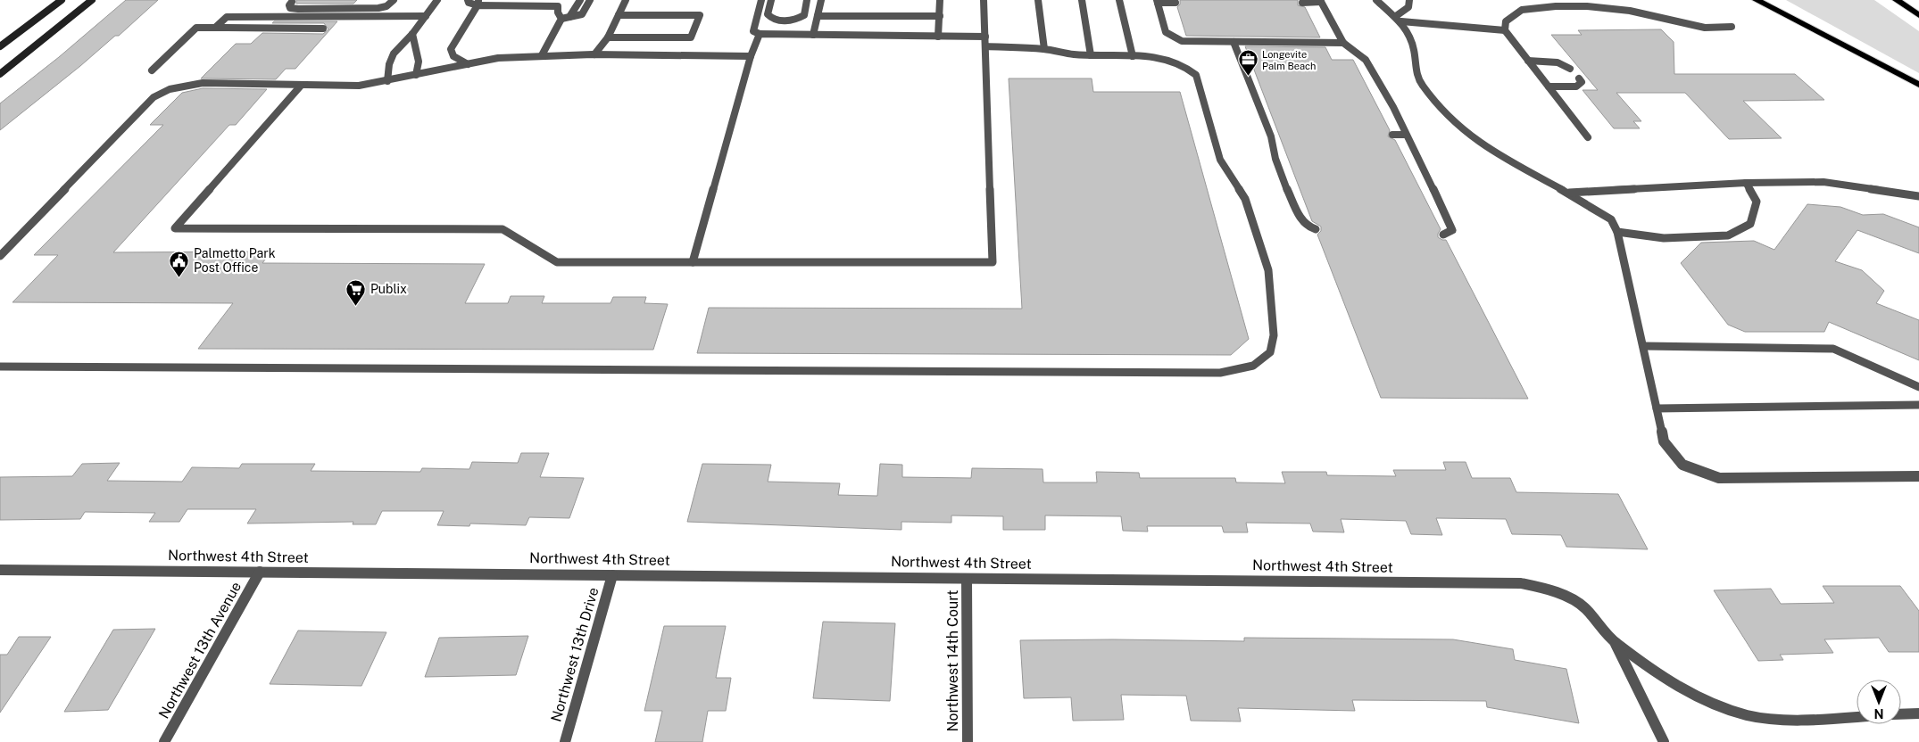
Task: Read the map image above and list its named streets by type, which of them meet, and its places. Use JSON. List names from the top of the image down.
{
  "streets": {
    "street": [
      "Northwest 4th Street",
      "Northwest 13th Avenue",
      "Northwest 13th Drive",
      "Northwest 14th Court"
    ]
  },
  "crossings": [
    ["Northwest 4th Street", "Northwest 13th Avenue"],
    ["Northwest 4th Street", "Northwest 13th Drive"],
    ["Northwest 4th Street", "Northwest 14th Court"]
  ],
  "places": {
    "office": ["Longevite Palm Beach"],
    "public building": ["Palmetto Park Post Office"],
    "supermarket": ["Publix"]
  },
  "north": "bottom"
}
